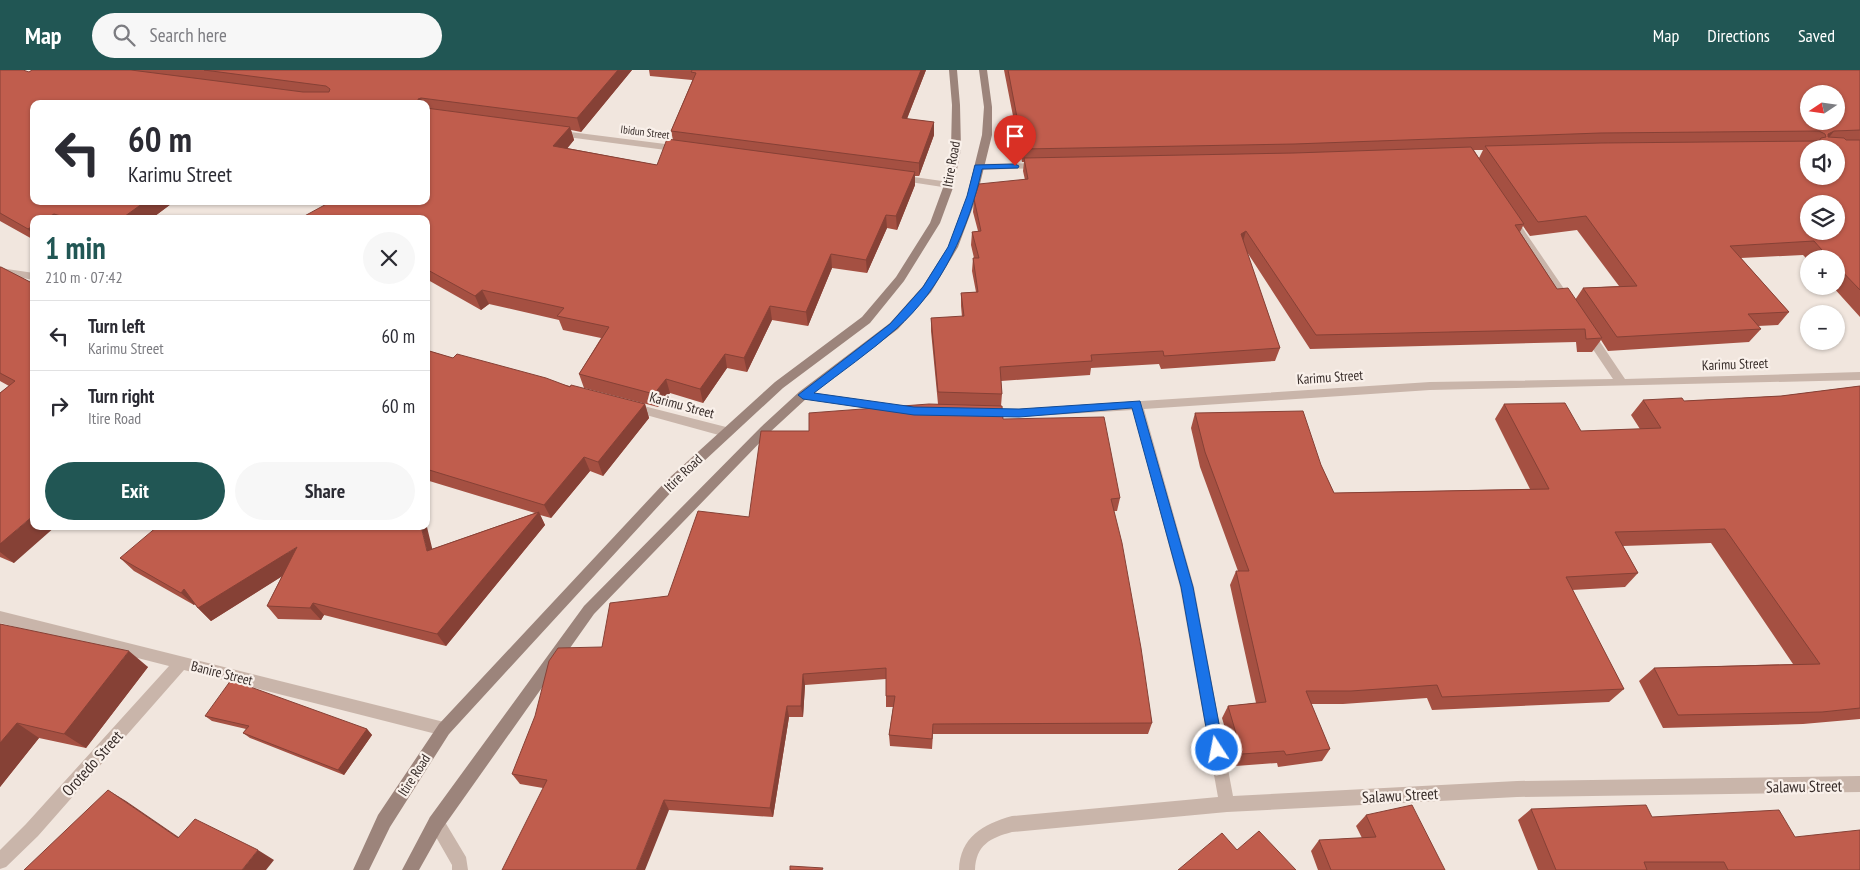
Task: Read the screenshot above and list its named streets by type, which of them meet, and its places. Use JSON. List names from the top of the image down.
{
  "streets": {
    "main road": ["Itire Road"],
    "street": [
      "Ibidun Street",
      "Karimu Street",
      "Banire Street",
      "Orotedo Street",
      "Salawu Street"
    ]
  },
  "crossings": [
    ["Itire Road", "Karimu Street"],
    ["Itire Road", "Banire Street"],
    ["Banire Street", "Orotedo Street"]
  ],
  "north": "left",
  "page": {
    "header": "Map",
    "search": "Search here",
    "nav": ["Map", "Directions", "Saved"],
    "map_buttons": ["+", "−"],
    "turn": ["60 m", "Karimu Street"],
    "heading": ["1 min", "210 m · 07:42"],
    "list": [
      {
        "name": "Turn left",
        "note": "Karimu Street",
        "value": "60 m"
      },
      {
        "name": "Turn right",
        "note": "Itire Road",
        "value": "60 m"
      }
    ],
    "buttons": ["Exit", "Share"]
  }
}
